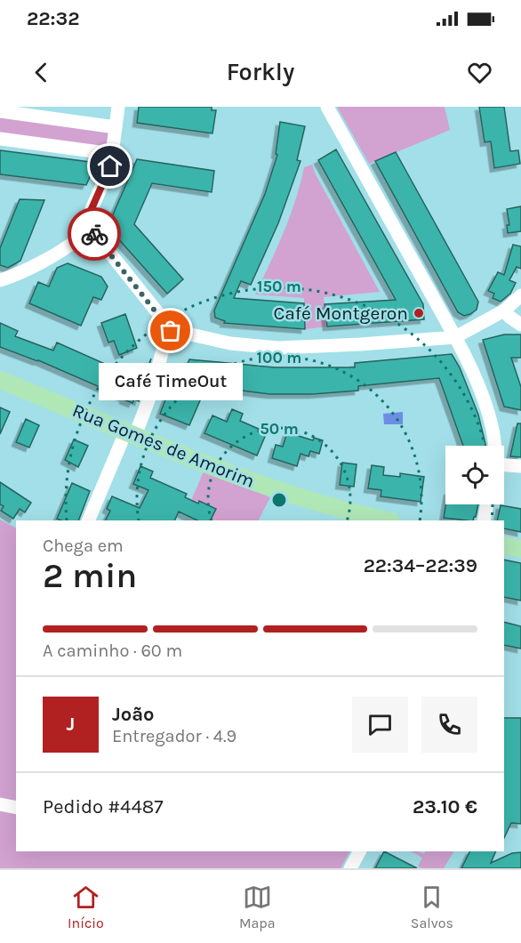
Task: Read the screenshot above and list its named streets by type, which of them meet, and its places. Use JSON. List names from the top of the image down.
{
  "streets": {
    "main road": ["Rua Gomes de Amorim"]
  },
  "places": ["Café Montgeron", "Café TimeOut"],
  "page": {
    "status": "22:32",
    "header": "Forkly",
    "bubble": "Café TimeOut",
    "heading": ["2 min", "Chega em", "22:34–22:39"],
    "panel": [
      "João",
      "Entregador · 4.9",
      "Pedido #4487",
      "23.10 €"
    ],
    "bar": "A caminho · 60 m",
    "round": "J",
    "tabs": ["Início", "Mapa", "Salvos"]
  },
  "rings": ["150 m", "100 m", "50 m"]
}
